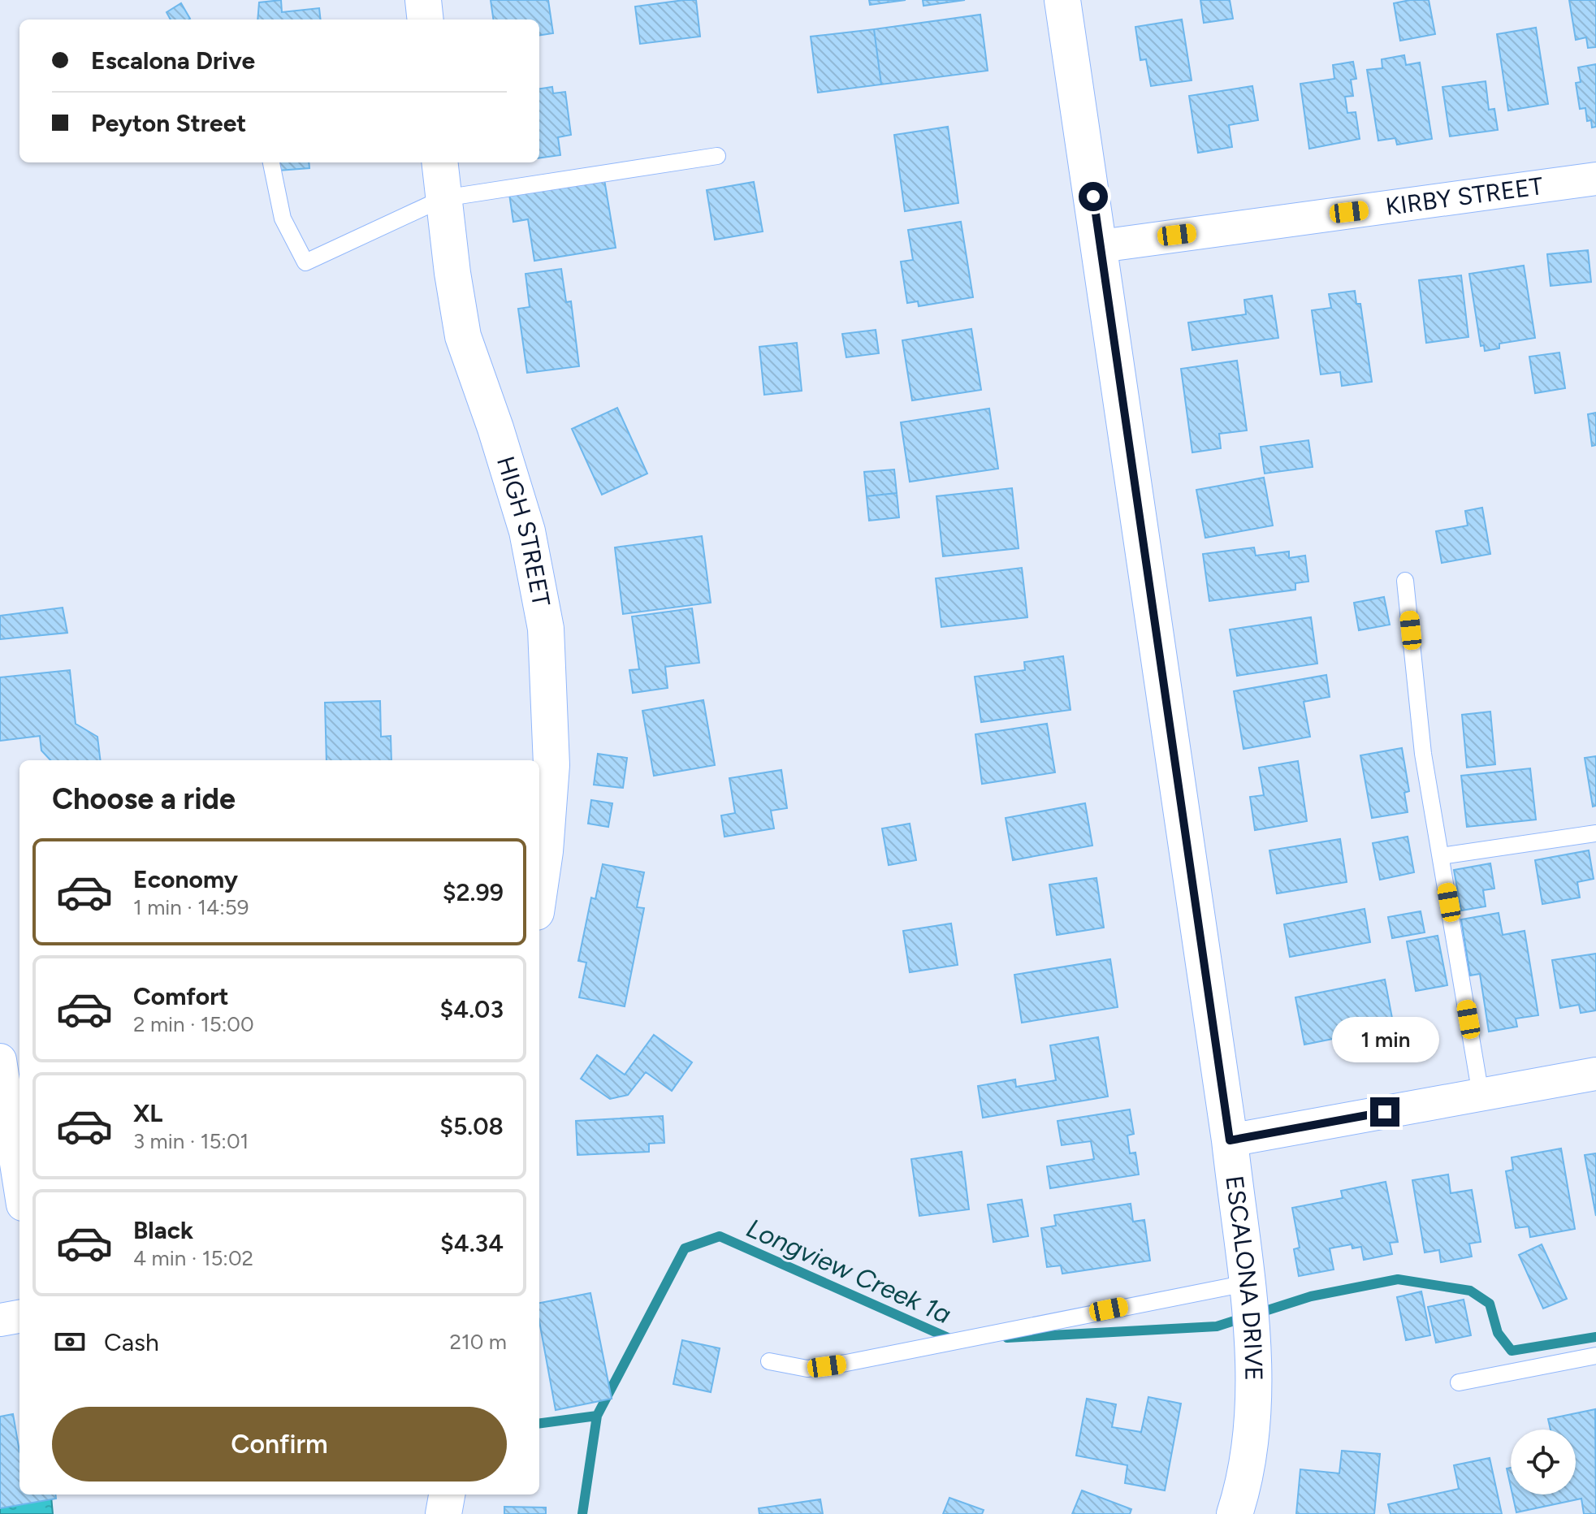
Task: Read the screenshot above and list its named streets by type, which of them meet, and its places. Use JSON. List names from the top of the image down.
{
  "streets": {
    "street": ["KIRBY STREET", "HIGH STREET", "ESCALONA DRIVE"]
  },
  "crossings": [
    ["KIRBY STREET", "ESCALONA DRIVE"]
  ],
  "water": ["Longview Creek 1a"],
  "page": {
    "banner": ["Escalona Drive", "Peyton Street"],
    "heading": "Choose a ride",
    "list": [
      {
        "name": "Economy",
        "note": "1 min · 14:59",
        "value": "$2.99"
      },
      {
        "name": "Comfort",
        "note": "2 min · 15:00",
        "value": "$4.03"
      },
      {
        "name": "XL",
        "note": "3 min · 15:01",
        "value": "$5.08"
      },
      {
        "name": "Black",
        "note": "4 min · 15:02",
        "value": "$4.34"
      }
    ],
    "bubble": "1 min",
    "pay": ["Cash", "210 m"],
    "buttons": "Confirm"
  }
}
